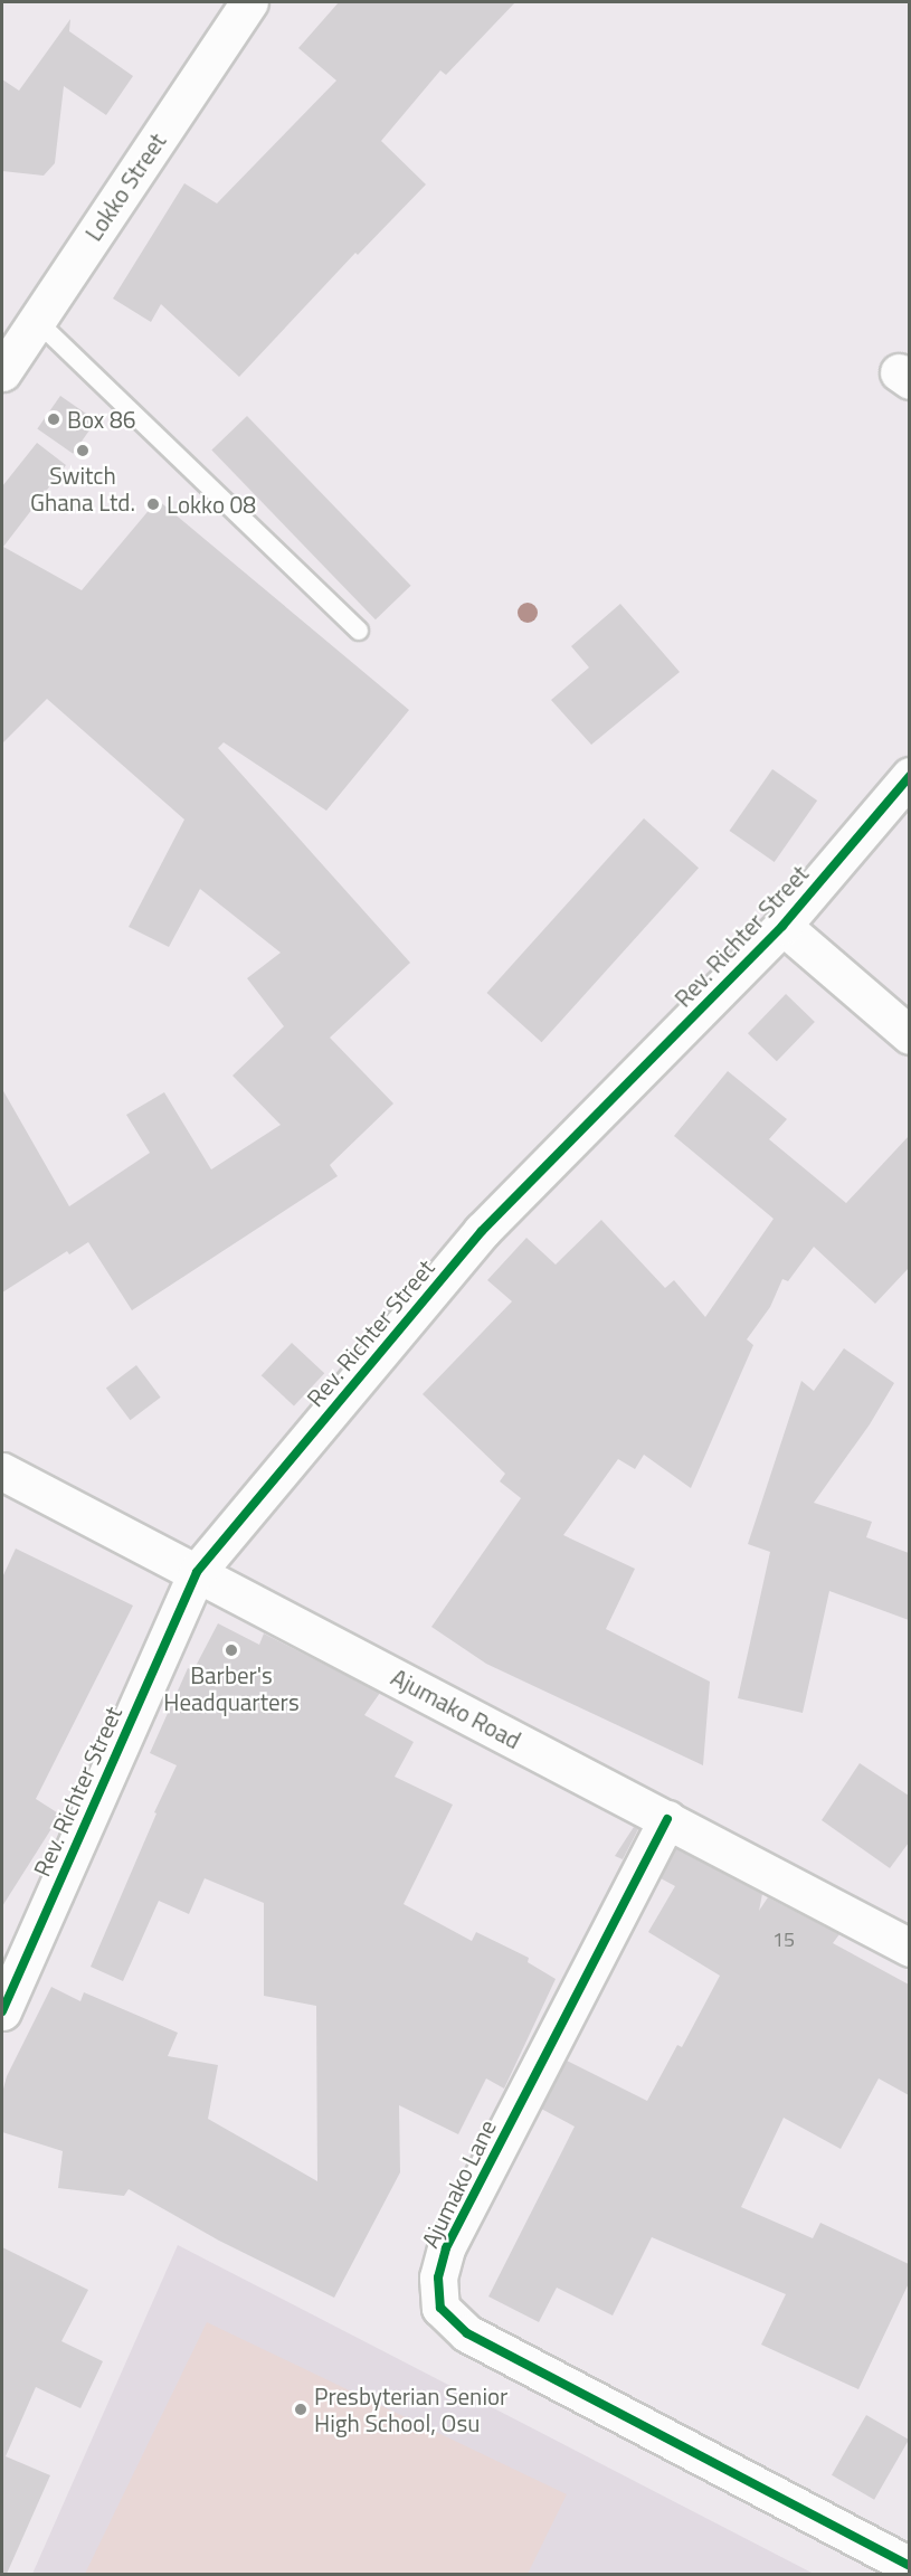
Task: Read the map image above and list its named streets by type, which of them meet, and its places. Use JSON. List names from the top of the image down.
{
  "streets": {
    "street": [
      "Lokko Street",
      "Rev. Richter Street",
      "Ajumako Road",
      "Ajumako Lane"
    ]
  },
  "crossings": [
    ["Rev. Richter Street", "Ajumako Road"],
    ["Ajumako Road", "Ajumako Lane"]
  ],
  "places": [
    "Box 86",
    "Switch Ghana Ltd.",
    "Lokko 08",
    "Barber's Headquarters",
    "Presbyterian Senior High School, Osu"
  ],
  "house_numbers": ["15"]
}
